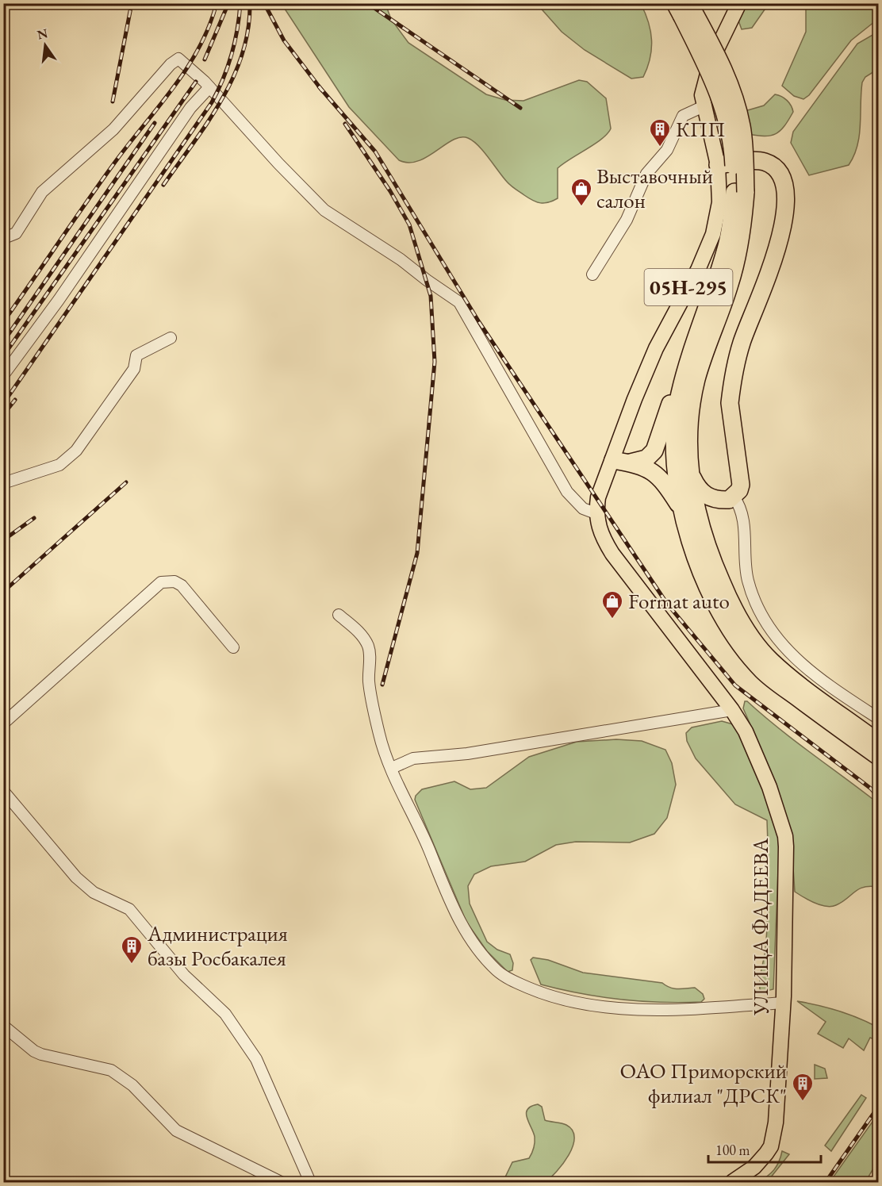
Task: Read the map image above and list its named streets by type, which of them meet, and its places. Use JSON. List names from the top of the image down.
{
  "streets": {
    "highway": ["05Н-295"],
    "main road": ["УЛИЦА ФАДЕЕВА"]
  },
  "places": {
    "building": ["КПП", "Администрация базы Росбакалея", "ОАО Приморский филиал \"ДРСК\""],
    "shop": ["Выставочный салон", "Format auto"]
  },
  "scale_bar": "100 m",
  "north": "top"
}
